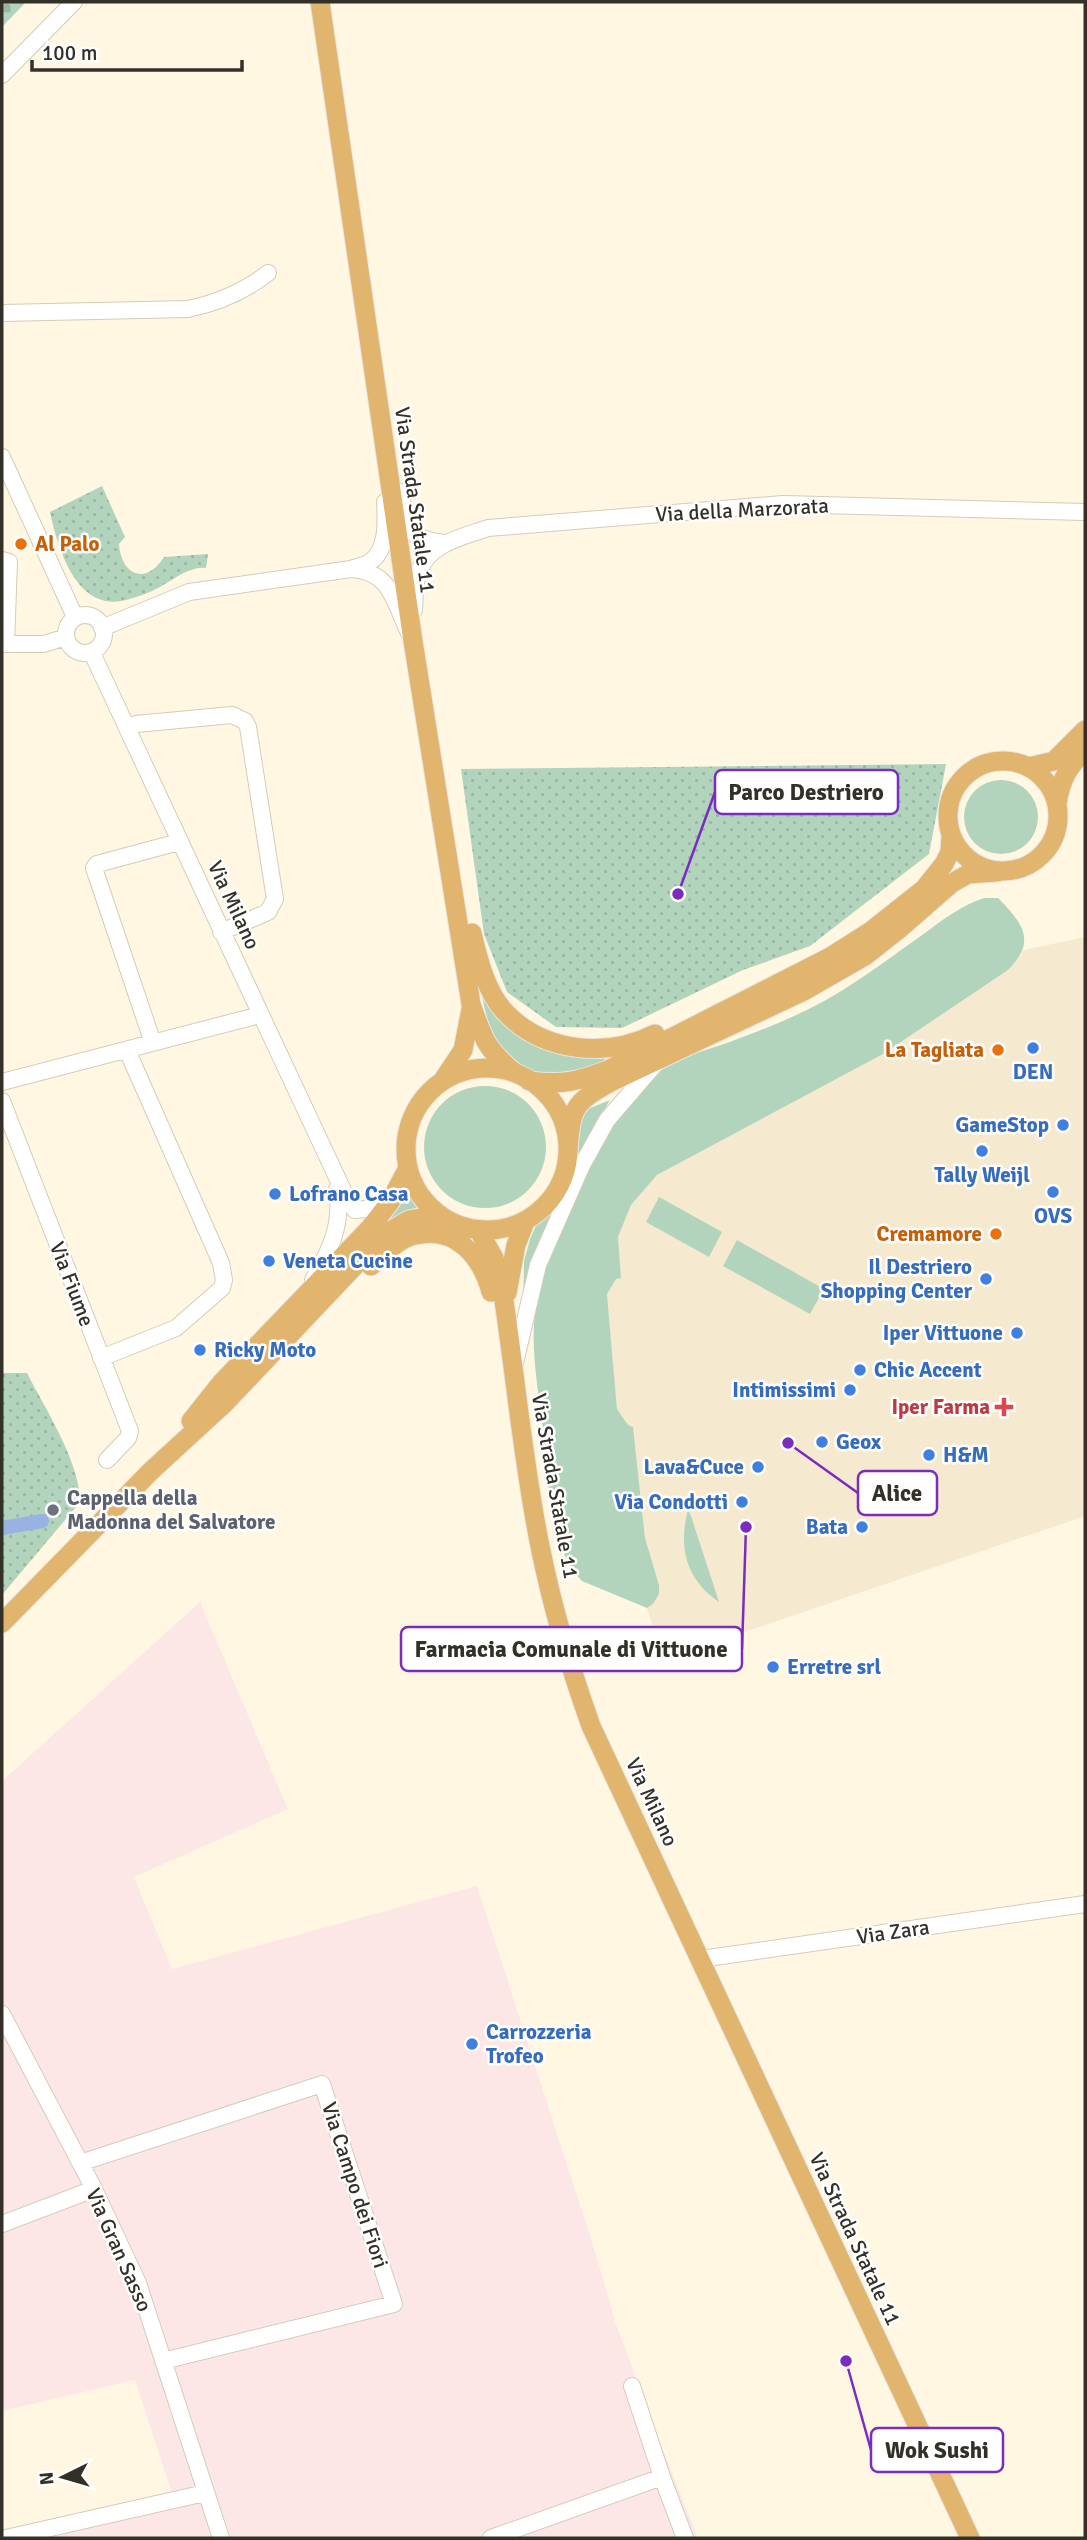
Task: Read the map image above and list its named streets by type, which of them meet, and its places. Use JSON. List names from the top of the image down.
{
  "streets": {
    "main road": ["Via Strada Statale 11", "Via Milano"],
    "street": [
      "Via della Marzorata",
      "Via Fiume",
      "Via Zara",
      "Via Campo dei Fiori",
      "Via Gran Sasso"
    ]
  },
  "crossings": [
    ["Via Strada Statale 11", "Via della Marzorata"],
    ["Via Strada Statale 11", "Via Milano"],
    ["Via Strada Statale 11", "Via Zara"],
    ["Via Milano", "Via Zara"],
    ["Via Campo dei Fiori", "Via Gran Sasso"]
  ],
  "places": {
    "other": [
      "Al Palo",
      "Parco Destriero",
      "DEN",
      "La Tagliata",
      "GameStop",
      "Tally Weijl",
      "OVS",
      "Lofrano Casa",
      "Cremamore",
      "Veneta Cucine",
      "Il Destriero Shopping Center",
      "Iper Vittuone",
      "Ricky Moto",
      "Chic Accent",
      "Intimissimi",
      "Geox",
      "Alice",
      "H&M",
      "Lava&Cuce",
      "Via Condotti",
      "Cappella della Madonna del Salvatore",
      "Farmacia Comunale di Vittuone",
      "Bata",
      "Erretre srl",
      "Carrozzeria Trofeo",
      "Wok Sushi"
    ],
    "health": ["Iper Farma"]
  },
  "scale_bar": "100 m",
  "north": "left"
}
